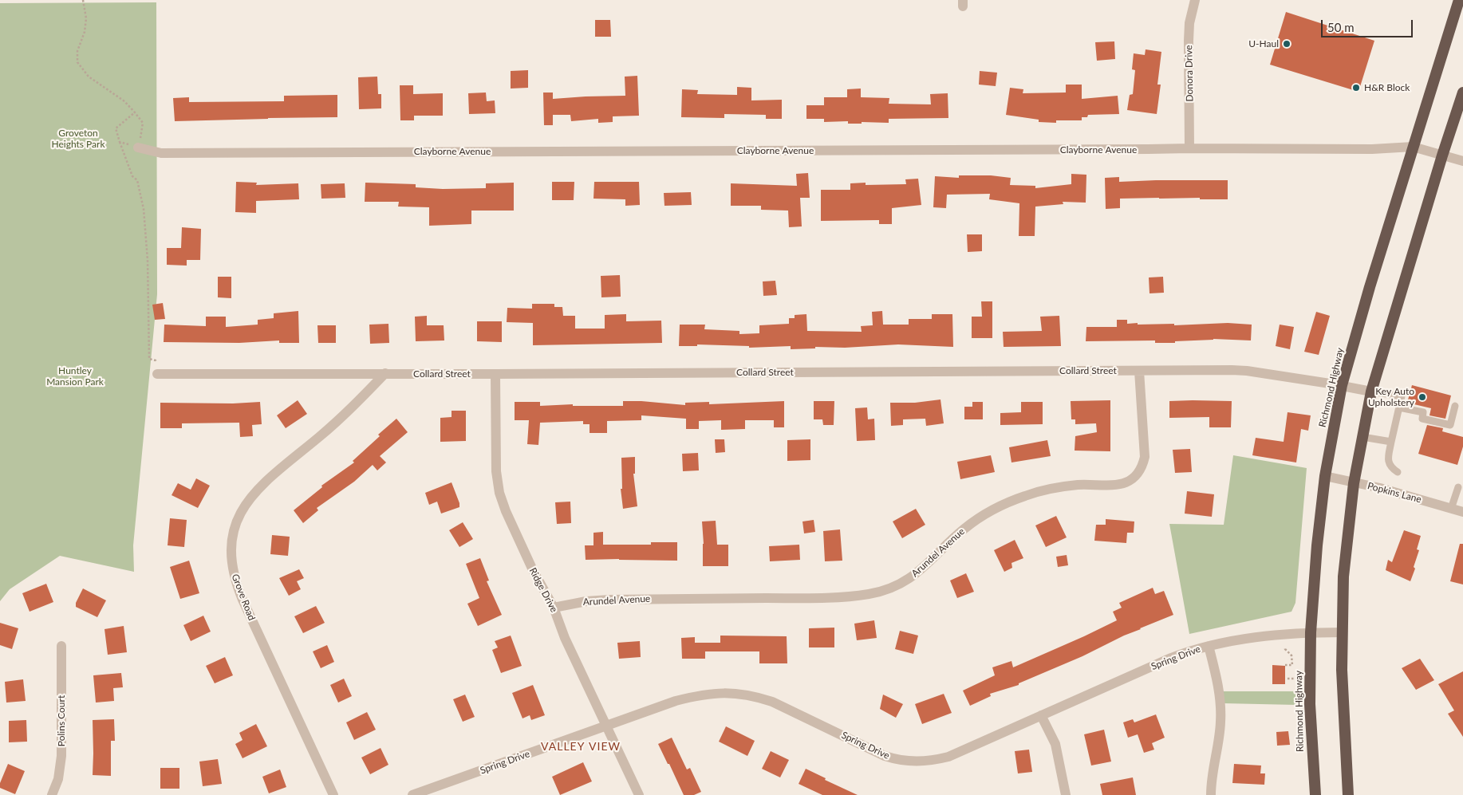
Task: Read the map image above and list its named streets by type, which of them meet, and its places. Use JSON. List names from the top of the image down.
{
  "streets": {
    "highway": ["Richmond Highway"],
    "street": [
      "Donora Drive",
      "Clayborne Avenue",
      "Collard Street",
      "Popkins Lane",
      "Arundel Avenue",
      "Ridge Drive",
      "Grove Road",
      "Spring Drive",
      "Polins Court"
    ]
  },
  "crossings": [
    ["Donora Drive", "Clayborne Avenue"],
    ["Clayborne Avenue", "Richmond Highway"],
    ["Collard Street", "Richmond Highway"],
    ["Collard Street", "Arundel Avenue"],
    ["Collard Street", "Ridge Drive"],
    ["Collard Street", "Grove Road"],
    ["Richmond Highway", "Popkins Lane"],
    ["Richmond Highway", "Spring Drive"],
    ["Arundel Avenue", "Ridge Drive"],
    ["Ridge Drive", "Spring Drive"]
  ],
  "districts": ["VALLEY VIEW"],
  "parks": ["Groveton Heights Park", "Huntley Mansion Park"],
  "places": ["U-Haul", "H&R Block", "Key Auto Upholstery"],
  "scale_bar": "50 m"
}
